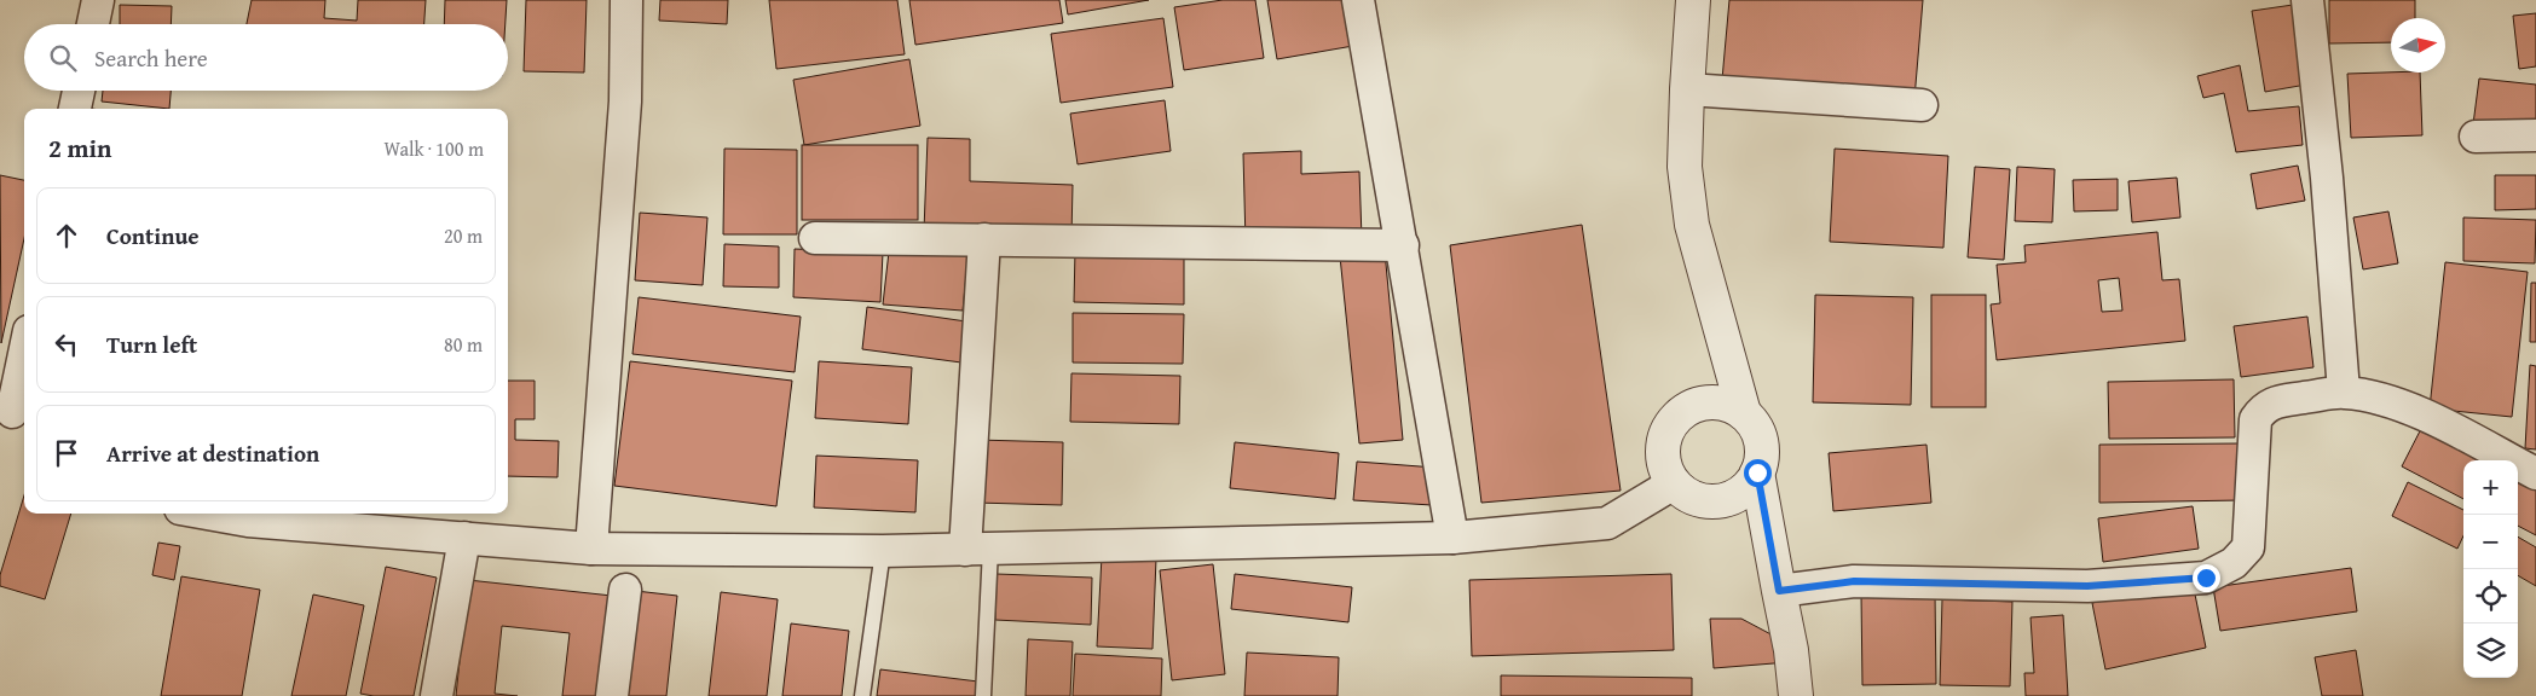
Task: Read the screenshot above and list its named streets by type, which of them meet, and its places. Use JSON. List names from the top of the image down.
{
  "north": "right",
  "page": {
    "search": "Search here",
    "heading": ["2 min", "Walk · 100 m"],
    "list": [
      ["Continue", "20 m"],
      ["Turn left", "80 m"],
      "Arrive at destination"
    ],
    "map_buttons": ["+", "−"]
  }
}
